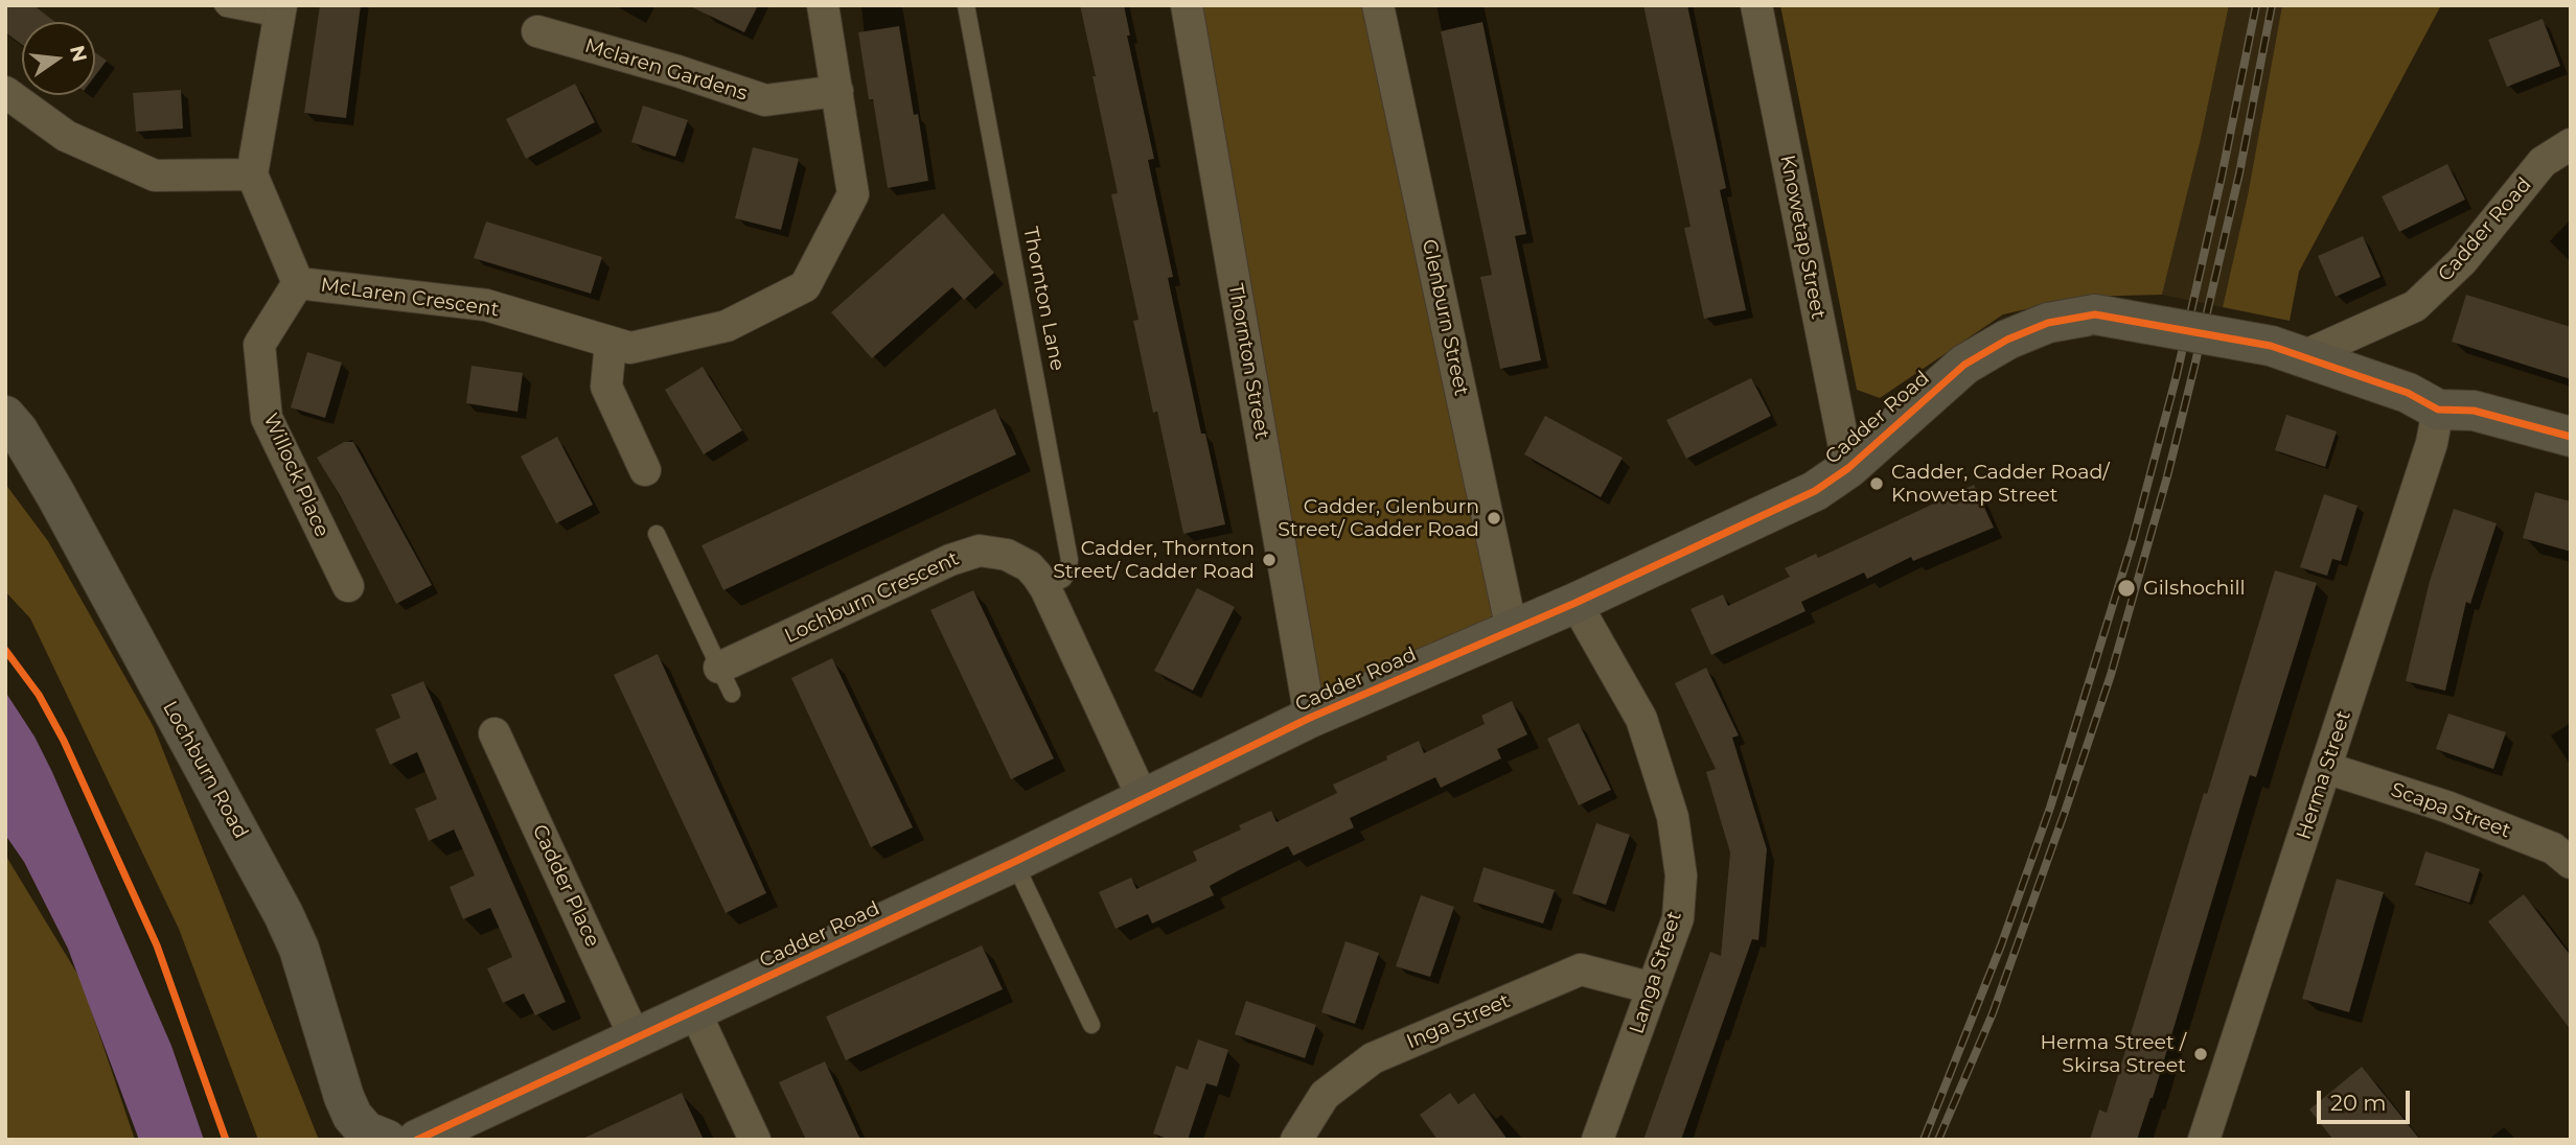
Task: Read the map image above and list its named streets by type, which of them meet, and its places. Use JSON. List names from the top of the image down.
{
  "streets": {
    "street": [
      "Mclaren Gardens",
      "Cadder Road",
      "Knowetap Street",
      "McLaren Crescent",
      "Glenburn Street",
      "Thornton Street",
      "Willock Place",
      "Lochburn Crescent",
      "Lochburn Road",
      "Herma Street",
      "Scapa Street",
      "Cadder Place",
      "Langa Street",
      "Inga Street"
    ],
    "lane": ["Thornton Lane"]
  },
  "crossings": [
    ["Mclaren Gardens", "McLaren Crescent"],
    ["Cadder Road", "Knowetap Street"],
    ["Cadder Road", "Glenburn Street"],
    ["Cadder Road", "Thornton Street"],
    ["Cadder Road", "Lochburn Crescent"],
    ["Cadder Road", "Cadder Place"],
    ["Cadder Road", "Langa Street"],
    ["McLaren Crescent", "Willock Place"],
    ["Thornton Lane", "Lochburn Crescent"],
    ["Herma Street", "Scapa Street"],
    ["Langa Street", "Inga Street"]
  ],
  "places": [
    "Cadder, Cadder Road/ Knowetap Street",
    "Cadder, Glenburn Street/ Cadder Road",
    "Cadder, Thornton Street/ Cadder Road",
    "Gilshochill",
    "Herma Street / Skirsa Street"
  ],
  "scale_bar": "20 m",
  "north": "right"
}
